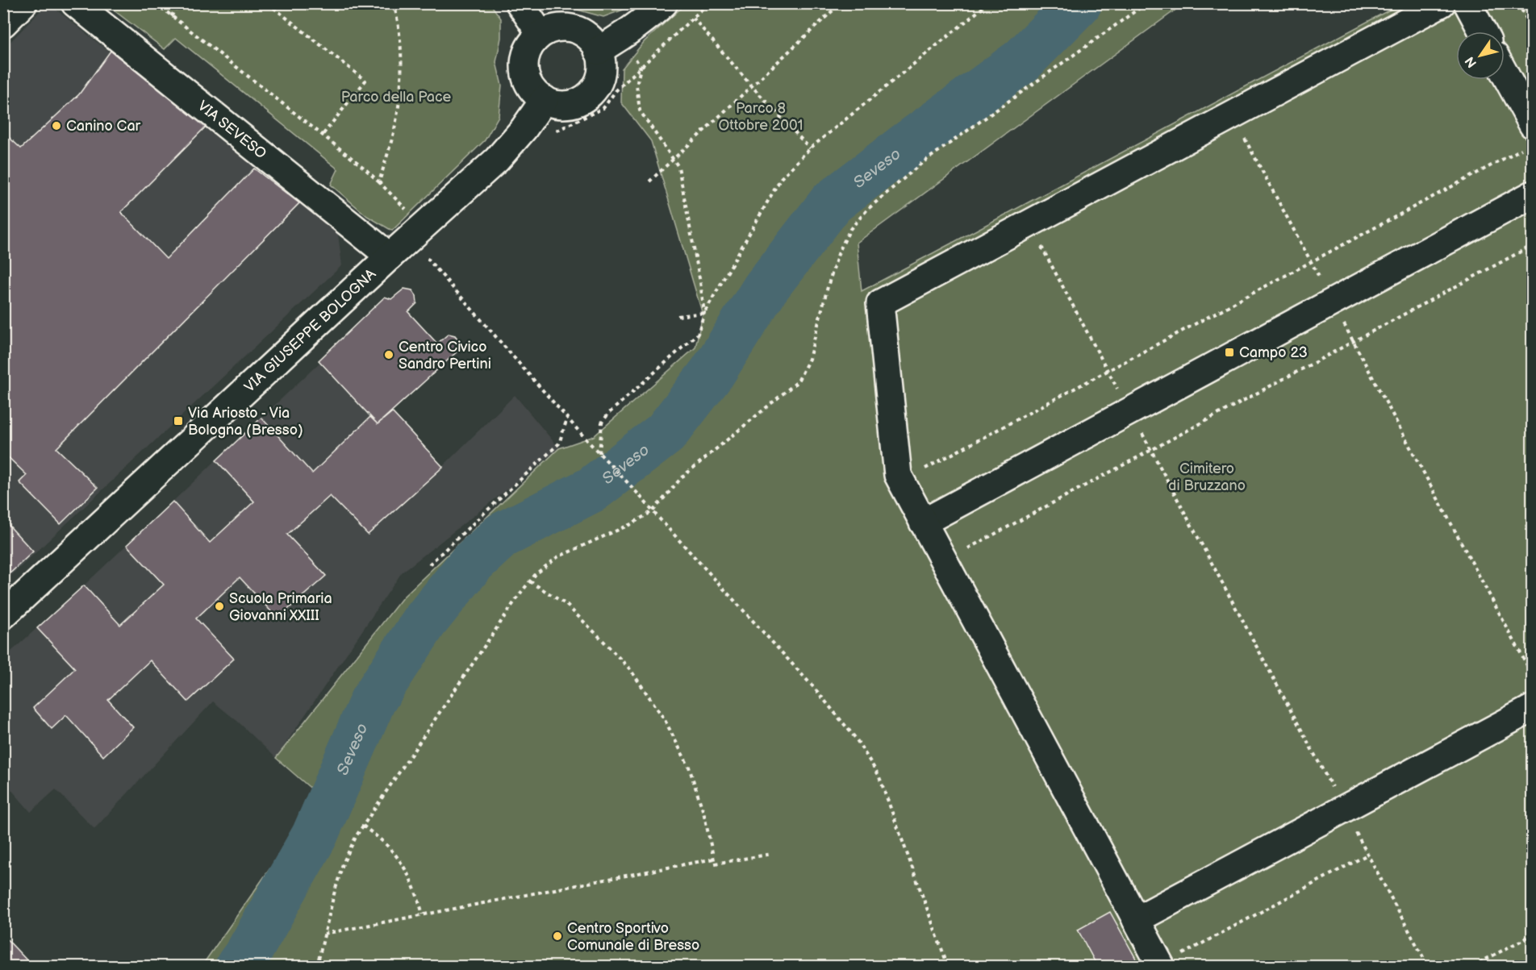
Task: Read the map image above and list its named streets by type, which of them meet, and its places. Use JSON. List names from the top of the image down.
{
  "streets": {
    "street": ["VIA SEVESO", "VIA GIUSEPPE BOLOGNA"]
  },
  "crossings": [
    ["VIA SEVESO", "VIA GIUSEPPE BOLOGNA"]
  ],
  "water": ["Seveso"],
  "parks": ["Parco della Pace", "Parco 8 Ottobre 2001", "Cimitero di Bruzzano"],
  "places": {
    "other": [
      "Canino Car",
      "Centro Civico Sandro Pertini",
      "Scuola Primaria Giovanni XXIII",
      "Centro Sportivo Comunale di Bresso"
    ],
    "transit": ["Campo 23", "Via Ariosto - Via Bologna (Bresso)"]
  },
  "north": "bottom left"
}
